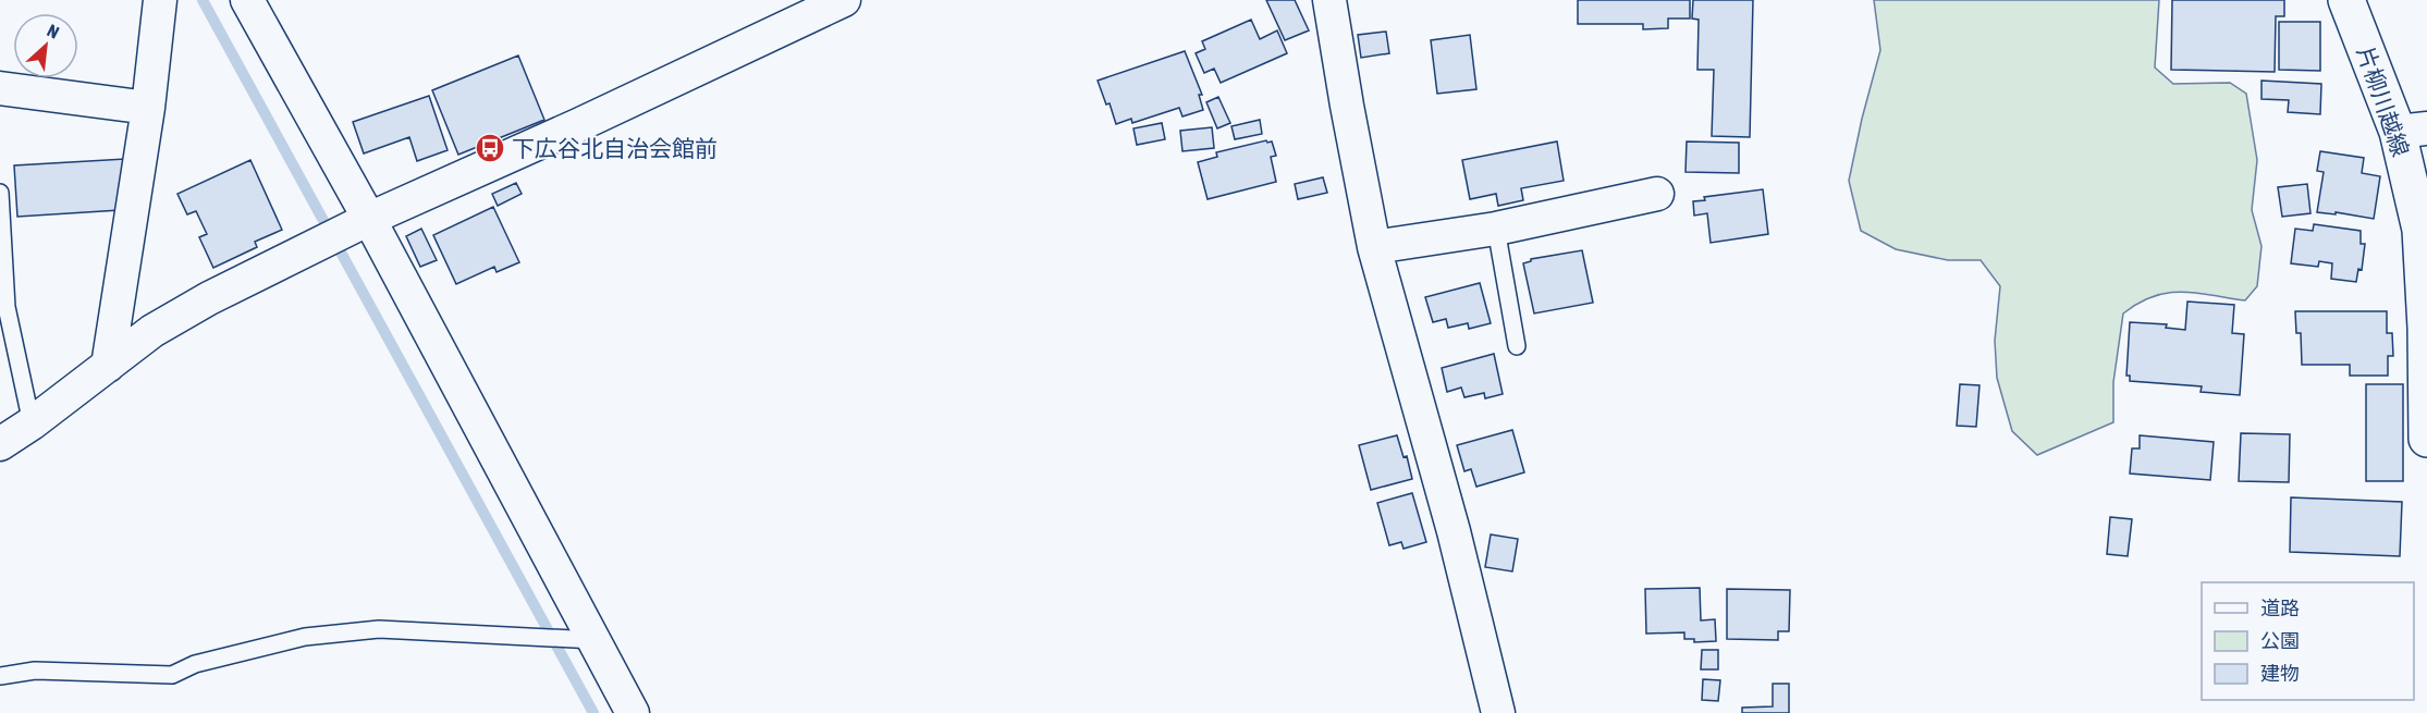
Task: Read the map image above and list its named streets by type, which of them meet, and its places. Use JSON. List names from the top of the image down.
{
  "streets": {
    "main road": ["片柳川越線"]
  },
  "places": {
    "bus stop": ["下広谷北自治会館前"]
  },
  "legend": ["道路", "公園", "建物"],
  "north": "top right"
}
